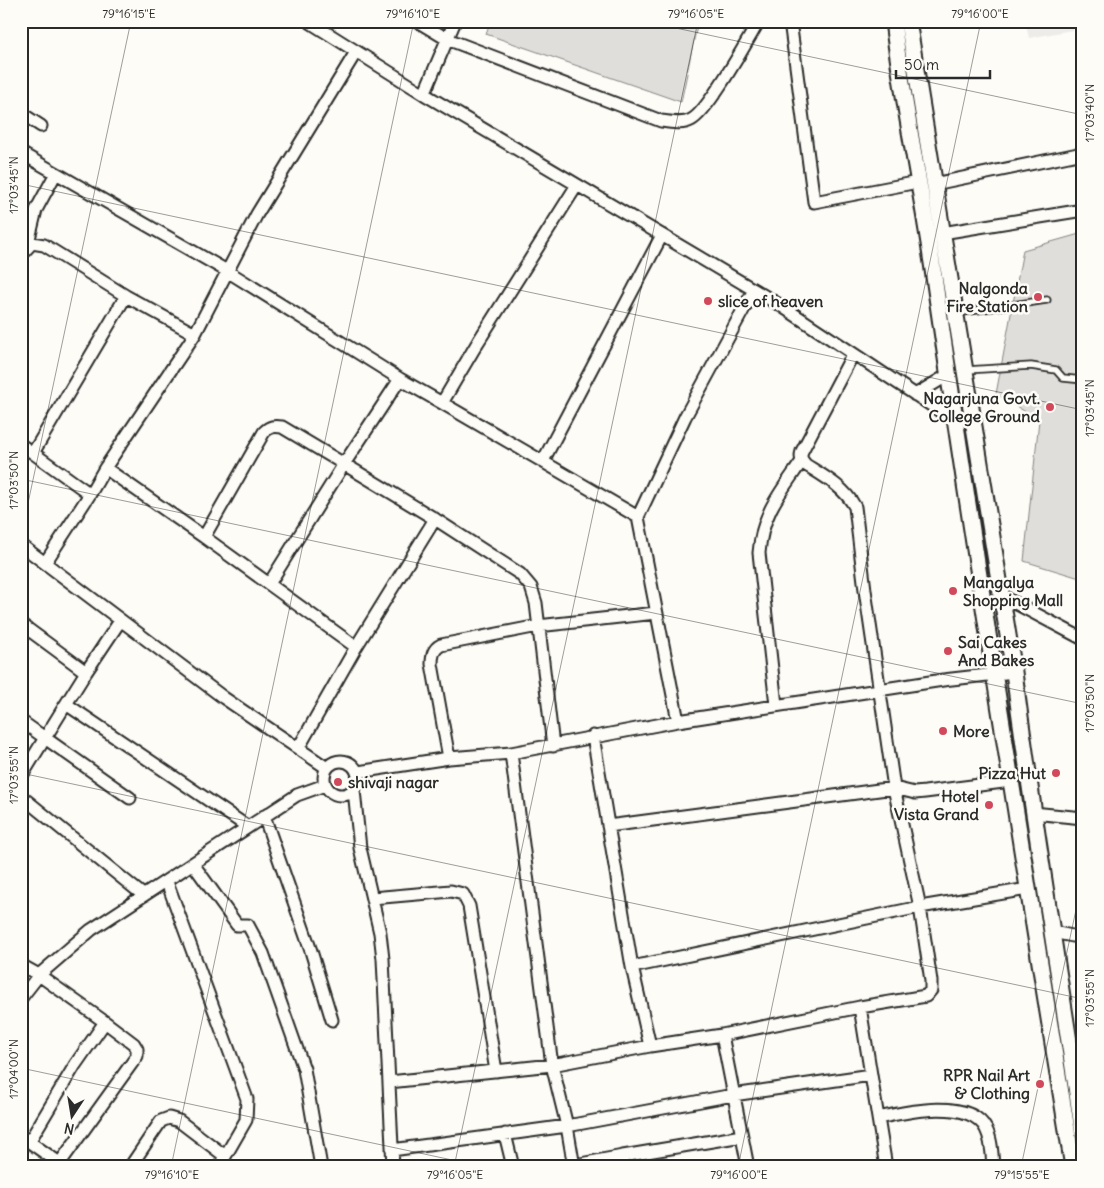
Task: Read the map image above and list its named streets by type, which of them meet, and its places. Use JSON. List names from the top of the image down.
{
  "places": [
    "Nalgonda Fire Station",
    "slice of heaven",
    "Nagarjuna Govt. College Ground",
    "Mangalya Shopping Mall",
    "Sai Cakes And Bakes",
    "More",
    "Pizza Hut",
    "shivaji nagar",
    "Hotel Vista Grand",
    "RPR Nail Art & Clothing"
  ],
  "scale_bar": "50 m",
  "north": "bottom",
  "coordinates": [
    "79°16'15\"E",
    "79°16'10\"E",
    "79°16'05\"E",
    "79°16'00\"E",
    "17°03'40\"N",
    "17°03'45\"N",
    "17°03'50\"N",
    "17°03'55\"N",
    "17°04'00\"N",
    "79°15'55\"E"
  ]
}
